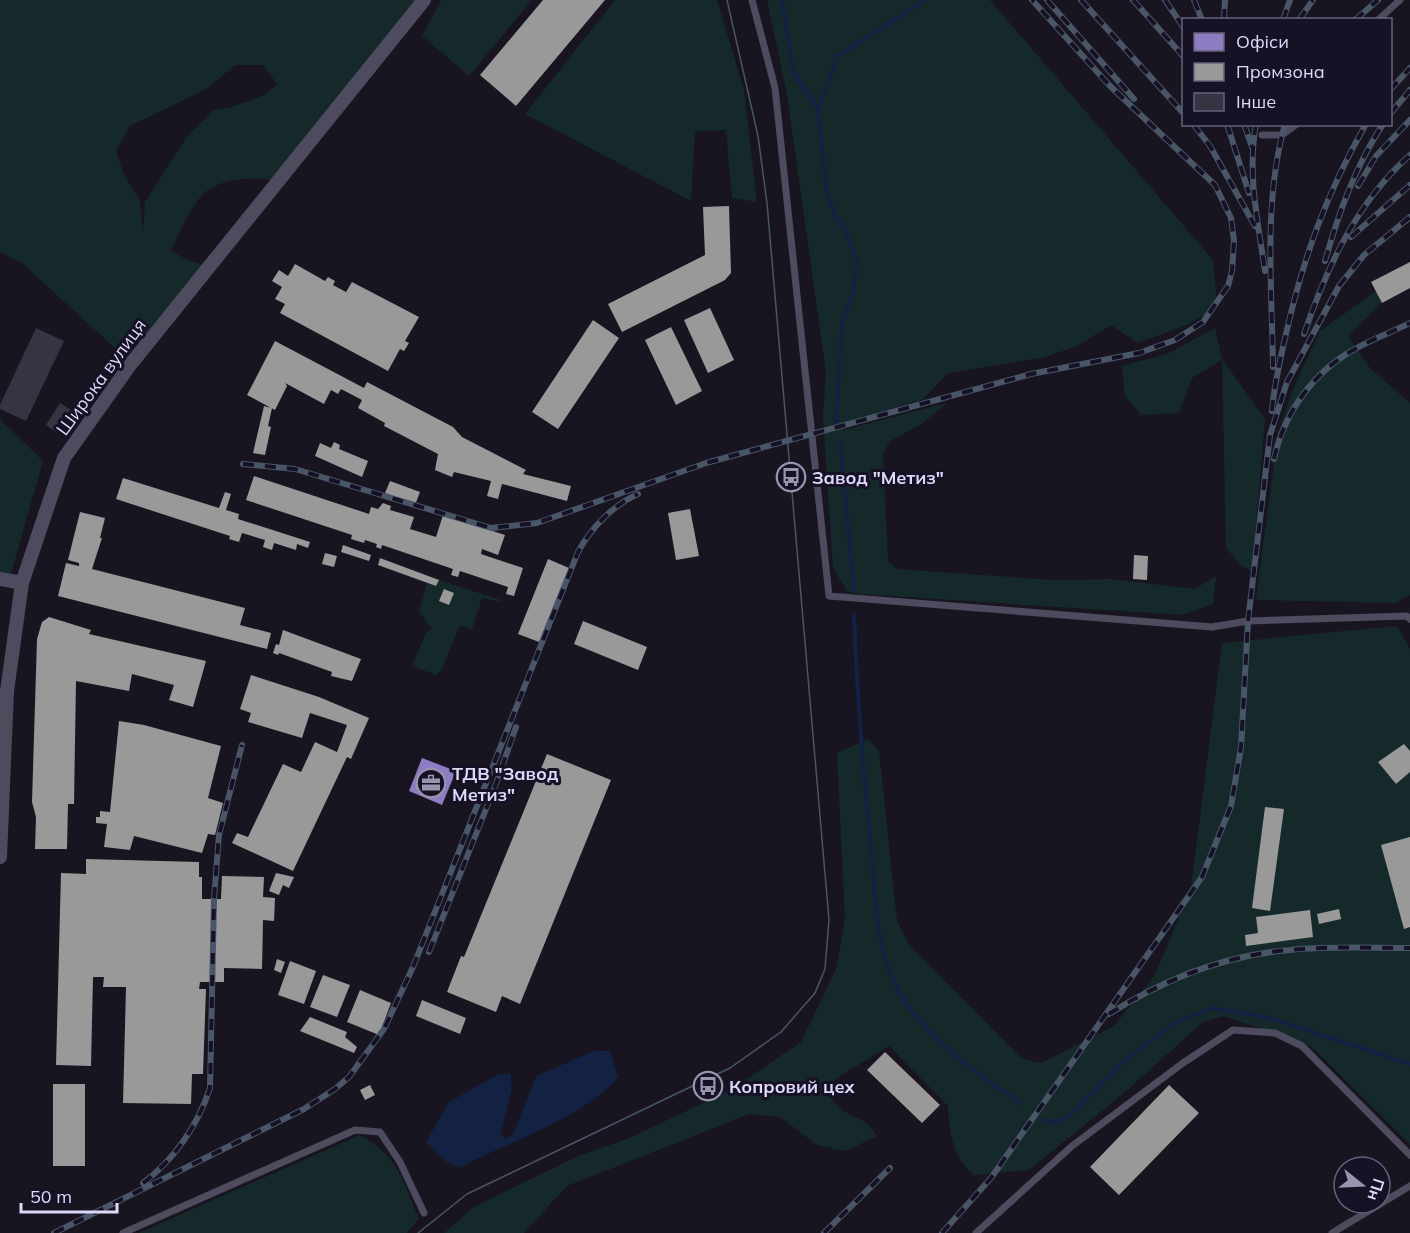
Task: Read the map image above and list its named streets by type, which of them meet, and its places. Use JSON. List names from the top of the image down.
{
  "streets": {
    "street": ["Широка вулиця"]
  },
  "places": {
    "bus stop": ["Завод \"Метиз\"", "Копровий цех"],
    "office": ["ТДВ \"Завод Метиз\""]
  },
  "legend": ["Офіси", "Промзона", "Інше"],
  "scale_bar": "50 m",
  "north": "right"
}
